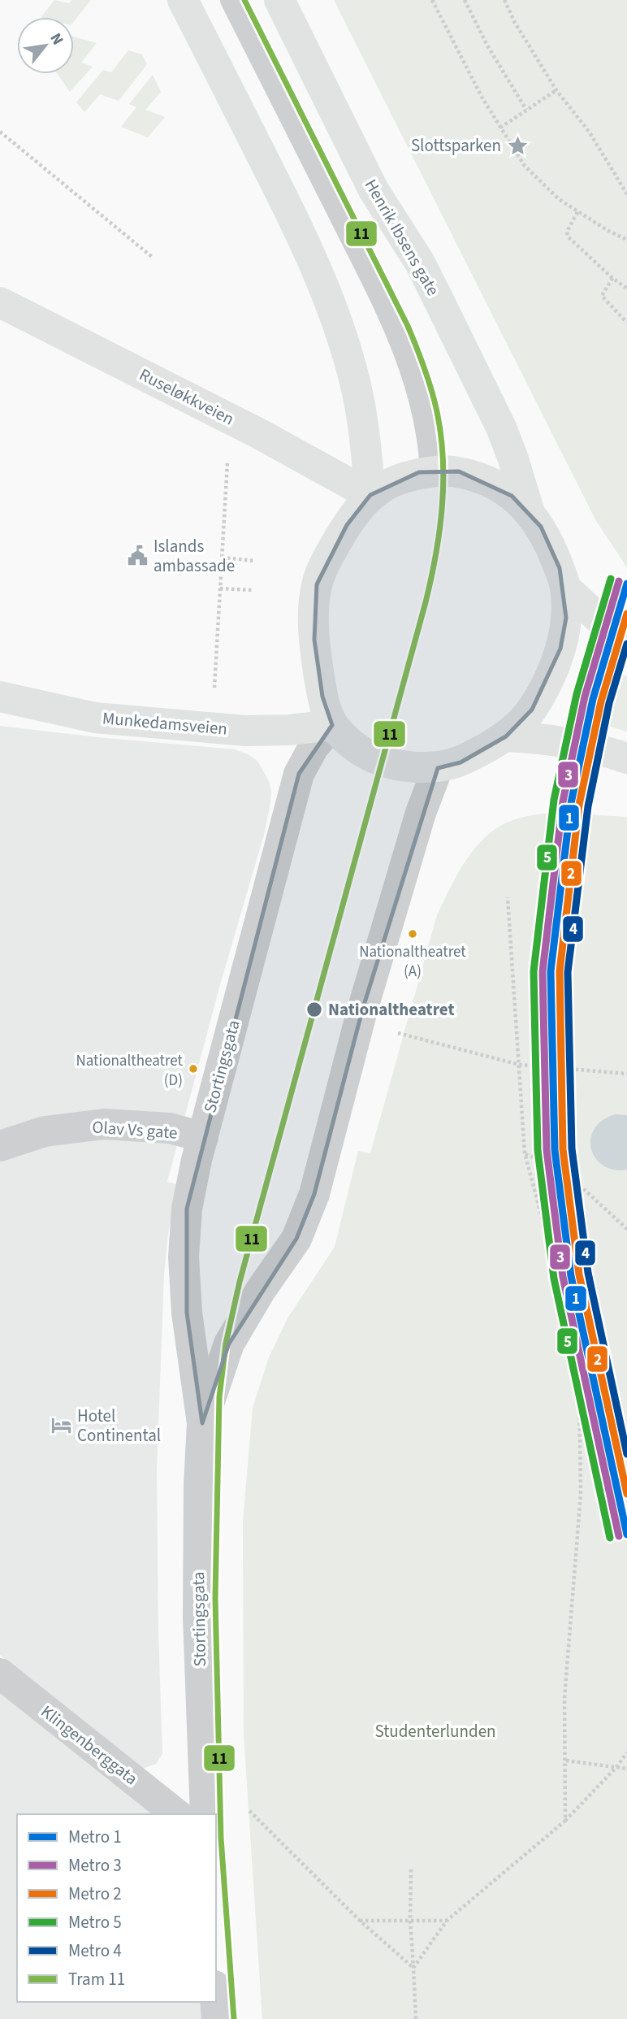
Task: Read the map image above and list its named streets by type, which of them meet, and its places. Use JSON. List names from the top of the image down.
{
  "streets": {
    "main road": ["Henrik Ibsens gate", "Ruseløkkveien", "Munkedamsveien"],
    "street": ["Stortingsgata", "Olav Vs gate", "Klingenberggata"]
  },
  "crossings": [
    ["Munkedamsveien", "Stortingsgata"],
    ["Stortingsgata", "Olav Vs gate"]
  ],
  "parks": ["Studenterlunden"],
  "places": {
    "place": ["Slottsparken"],
    "public building": ["Islands ambassade"],
    "other": ["Nationaltheatret (A)", "Nationaltheatret", "Nationaltheatret (D)"],
    "hotel": ["Hotel Continental"]
  },
  "lines": [
    "tram line 11",
    "metro line 5",
    "metro line 3",
    "metro line 1",
    "metro line 2",
    "metro line 4"
  ],
  "legend": [
    "Metro 1",
    "Metro 3",
    "Metro 2",
    "Metro 5",
    "Metro 4",
    "Tram 11"
  ],
  "north": "top right"
}
